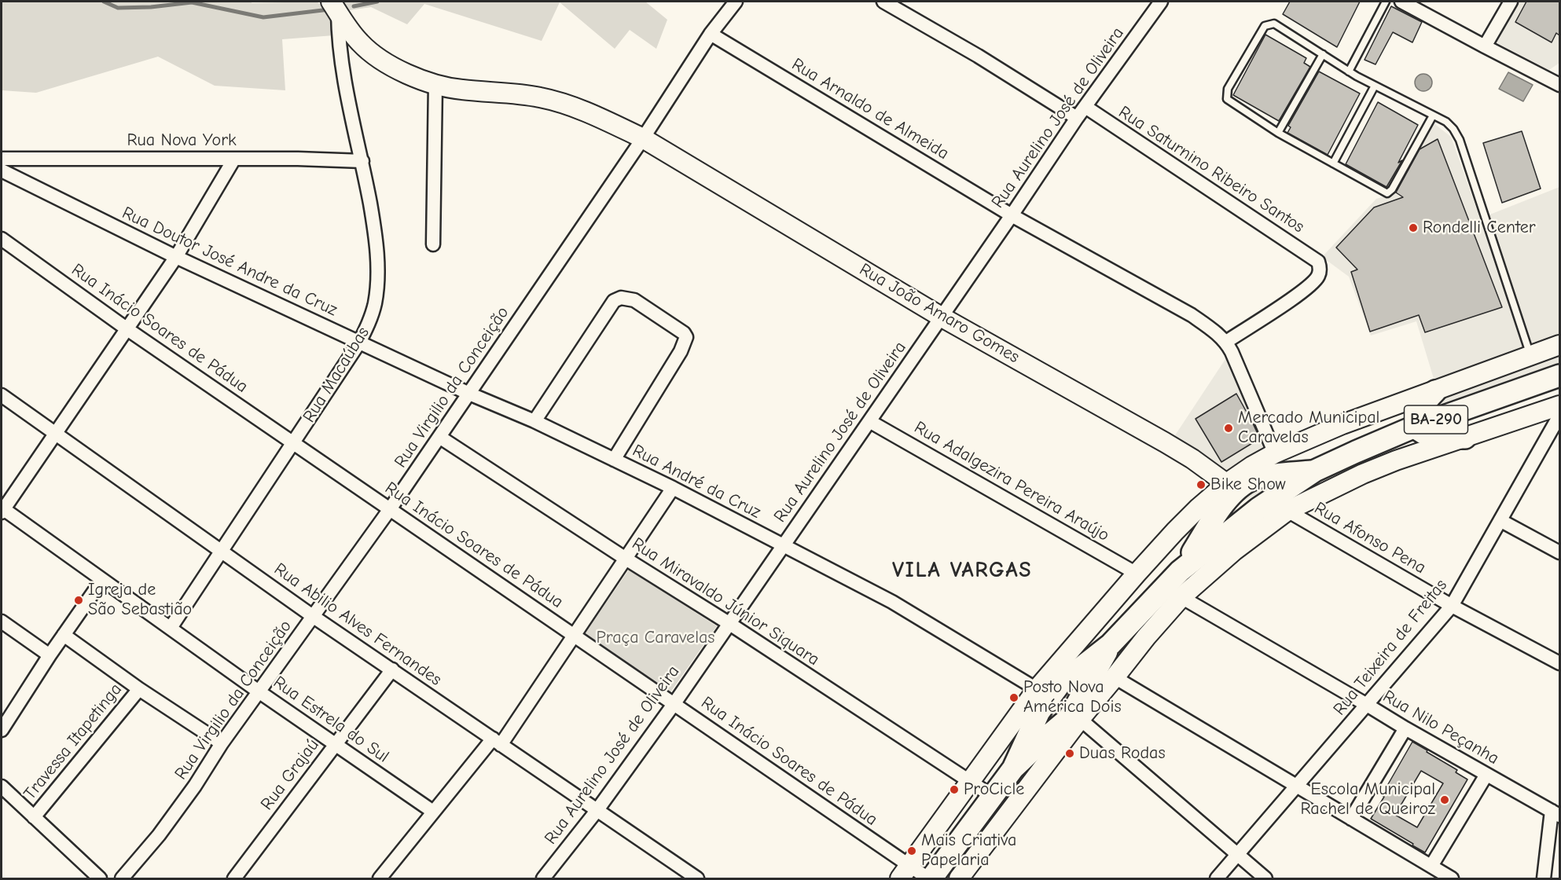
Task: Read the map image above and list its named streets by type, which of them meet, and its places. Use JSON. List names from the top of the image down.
{
  "streets": {
    "main road": ["BA-290"],
    "street": [
      "Rua Arnaldo de Almeida",
      "Rua Aurelino José de Oliveira",
      "Rua Nova York",
      "Rua Saturnino Ribeiro Santos",
      "Rua Doutor José Andre da Cruz",
      "Rua João Amaro Gomes",
      "Rua Inácio Soares de Pádua",
      "Rua Macaúbas",
      "Rua Virgilio da Conceição",
      "Rua André da Cruz",
      "Rua Adalgezira Pereira Araújo",
      "Rua Afonso Pena",
      "Rua Miravaldo Júnior Siquara",
      "Rua Abilio Alves Fernandes",
      "Rua Teixeira de Freitas",
      "Rua Estrela do Sul",
      "Rua Nilo Peçanha",
      "Travessa Itapetinga",
      "Rua Grajaú"
    ]
  },
  "crossings": [
    ["Rua Arnaldo de Almeida", "Rua Aurelino José de Oliveira"],
    ["Rua Arnaldo de Almeida", "Rua Saturnino Ribeiro Santos"],
    ["Rua Arnaldo de Almeida", "Rua Virgilio da Conceição"],
    ["Rua Aurelino José de Oliveira", "Rua Saturnino Ribeiro Santos"],
    ["Rua Aurelino José de Oliveira", "Rua João Amaro Gomes"],
    ["Rua Aurelino José de Oliveira", "Rua Inácio Soares de Pádua"],
    ["Rua Aurelino José de Oliveira", "Rua André da Cruz"],
    ["Rua Aurelino José de Oliveira", "Rua Adalgezira Pereira Araújo"],
    ["Rua Aurelino José de Oliveira", "Rua Miravaldo Júnior Siquara"],
    ["Rua Aurelino José de Oliveira", "Rua Abilio Alves Fernandes"],
    ["Rua Nova York", "Rua Macaúbas"],
    ["Rua Doutor José Andre da Cruz", "Rua Macaúbas"],
    ["Rua Doutor José Andre da Cruz", "Rua Virgilio da Conceição"],
    ["Rua Doutor José Andre da Cruz", "Rua André da Cruz"],
    ["Rua João Amaro Gomes", "Rua Macaúbas"],
    ["Rua João Amaro Gomes", "Rua Virgilio da Conceição"],
    ["Rua Inácio Soares de Pádua", "Rua Macaúbas"],
    ["Rua Inácio Soares de Pádua", "Rua Virgilio da Conceição"],
    ["Rua Inácio Soares de Pádua", "BA-290"],
    ["Rua Macaúbas", "Rua Abilio Alves Fernandes"],
    ["Rua Macaúbas", "Rua Estrela do Sul"],
    ["Rua Virgilio da Conceição", "Rua André da Cruz"],
    ["Rua Virgilio da Conceição", "Rua Miravaldo Júnior Siquara"],
    ["Rua Virgilio da Conceição", "Rua Abilio Alves Fernandes"],
    ["Rua Virgilio da Conceição", "Rua Estrela do Sul"],
    ["BA-290", "Rua André da Cruz"],
    ["BA-290", "Rua Afonso Pena"],
    ["BA-290", "Rua Miravaldo Júnior Siquara"],
    ["Rua Afonso Pena", "Rua Teixeira de Freitas"],
    ["Rua Abilio Alves Fernandes", "Rua Grajaú"],
    ["Rua Teixeira de Freitas", "Rua Nilo Peçanha"],
    ["Rua Estrela do Sul", "Rua Grajaú"]
  ],
  "districts": ["VILA VARGAS"],
  "parks": ["Praça Caravelas"],
  "places": [
    "Rondelli Center",
    "Mercado Municipal Caravelas",
    "Bike Show",
    "Igreja de São Sebastião",
    "Posto Nova América Dois",
    "Duas Rodas",
    "ProCicle",
    "Escola Municipal Rachel de Queiroz",
    "Mais Criativa Papelaria"
  ]
}
